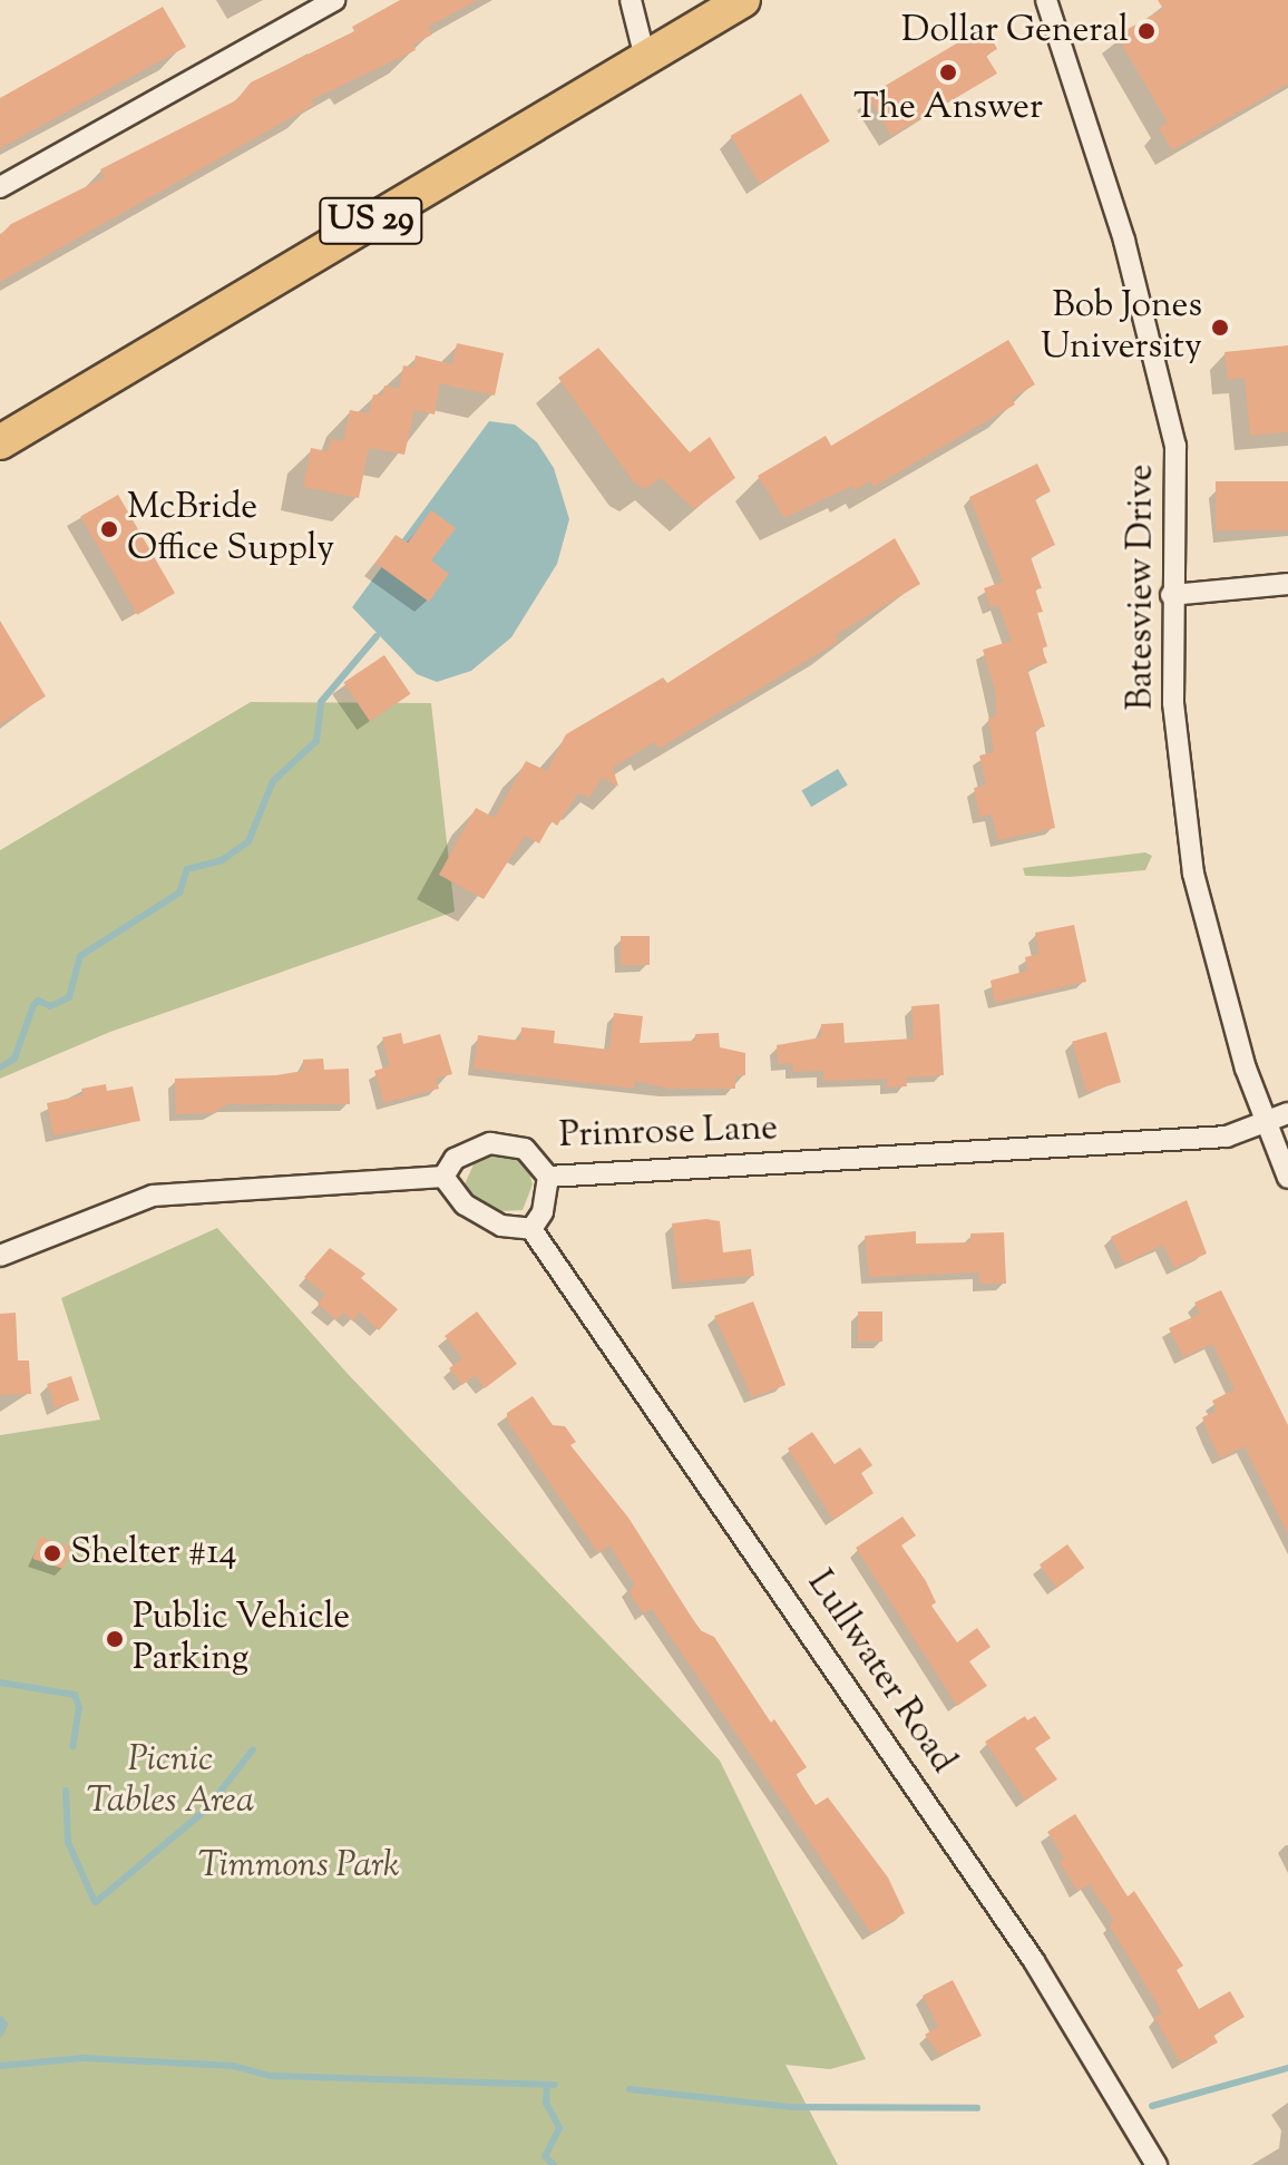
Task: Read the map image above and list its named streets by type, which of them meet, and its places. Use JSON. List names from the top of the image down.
{
  "streets": {
    "main road": ["US 29"],
    "street": ["Batesview Drive", "Primrose Lane", "Lullwater Road"]
  },
  "crossings": [
    ["Batesview Drive", "Primrose Lane"],
    ["Primrose Lane", "Lullwater Road"]
  ],
  "parks": ["Picnic Tables Area", "Timmons Park"],
  "places": [
    "Dollar General",
    "The Answer",
    "Bob Jones University",
    "McBride Office Supply",
    "Shelter #14",
    "Public Vehicle Parking"
  ]
}
